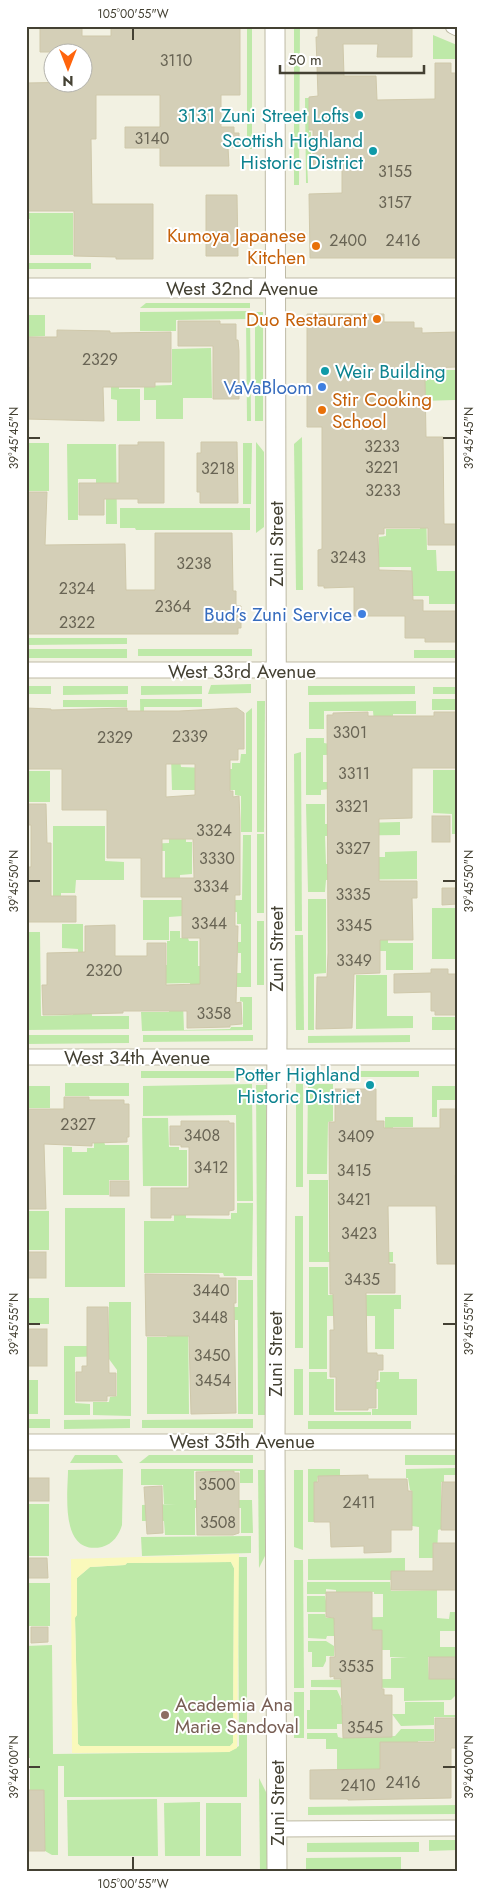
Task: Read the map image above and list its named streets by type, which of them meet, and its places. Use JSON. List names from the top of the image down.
{
  "streets": {
    "street": [
      "West 32nd Avenue",
      "Zuni Street",
      "West 33rd Avenue",
      "West 34th Avenue",
      "West 35th Avenue"
    ]
  },
  "crossings": [
    ["West 32nd Avenue", "Zuni Street"],
    ["Zuni Street", "West 33rd Avenue"],
    ["Zuni Street", "West 34th Avenue"],
    ["Zuni Street", "West 35th Avenue"]
  ],
  "places": [
    "3131 Zuni Street Lofts",
    "Scottish Highland Historic District",
    "Kumoya Japanese Kitchen",
    "Duo Restaurant",
    "Weir Building",
    "VaVaBloom",
    "Stir Cooking School",
    "Bud’s Zuni Service",
    "Potter Highland Historic District",
    "Academia Ana Marie Sandoval"
  ],
  "house_numbers": [
    "3110",
    "3140",
    "3155",
    "3157",
    "2400",
    "2416",
    "2329",
    "3233",
    "3221",
    "3218",
    "3233",
    "3243",
    "3238",
    "2324",
    "2364",
    "2322",
    "3301",
    "2339",
    "2329",
    "3311",
    "3321",
    "3324",
    "3327",
    "3330",
    "3334",
    "3335",
    "3344",
    "3345",
    "3349",
    "2320",
    "3358",
    "2327",
    "3408",
    "3409",
    "3412",
    "3415",
    "3421",
    "3423",
    "3435",
    "3440",
    "3448",
    "3450",
    "3454",
    "3500",
    "2411",
    "3508",
    "3535",
    "3545",
    "2416",
    "2410"
  ],
  "scale_bar": "50 m",
  "north": "bottom",
  "coordinates": [
    "105°00'55\"W",
    "39°45'45\"N",
    "39°45'50\"N",
    "39°45'55\"N",
    "39°46'00\"N"
  ]
}
